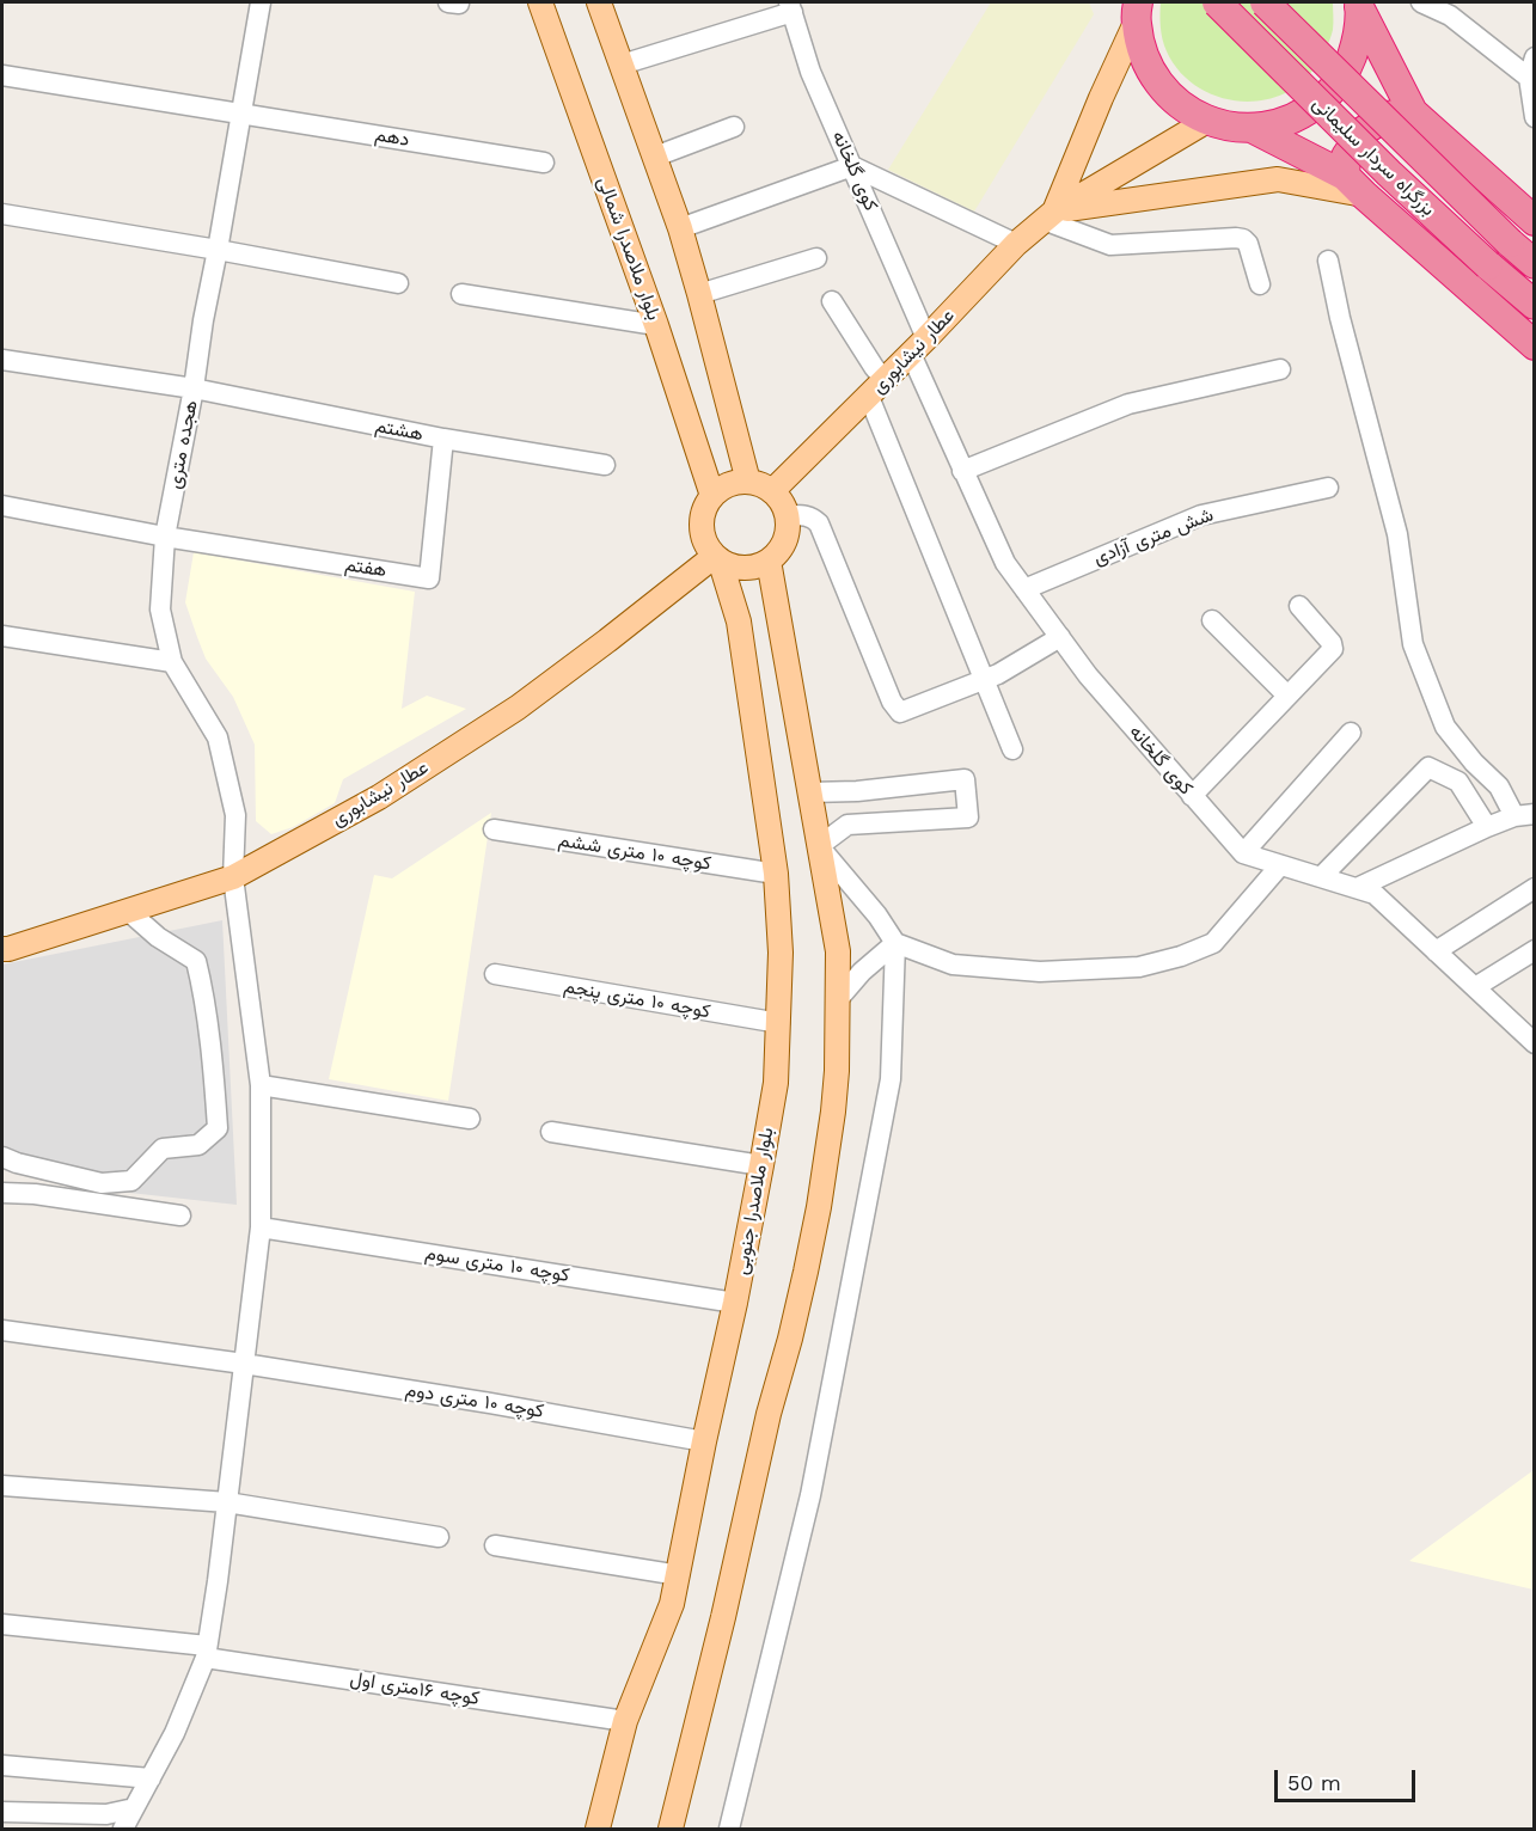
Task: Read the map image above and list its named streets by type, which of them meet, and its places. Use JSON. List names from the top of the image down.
{
  "streets": {
    "highway": ["بزرگراه سردار سلیمانی"],
    "main road": ["بلوار ملاصدرا شمالی", "عطار نیشابوری", "بلوار ملاصدرا جنوبی"],
    "street": [
      "دهم",
      "کوی گلخانه",
      "هشتم",
      "هجده متری",
      "شش متری آزادی",
      "هفتم",
      "کوچه ۱۰ متری ششم",
      "کوچه ۱۰ متری پنجم",
      "کوچه ۱۰ متری سوم",
      "کوچه ۱۰ متری دوم",
      "کوچه ۱۶متری اول"
    ]
  },
  "crossings": [
    ["دهم", "هجده متری"],
    ["کوی گلخانه", "عطار نیشابوری"],
    ["کوی گلخانه", "شش متری آزادی"],
    ["بلوار ملاصدرا شمالی", "عطار نیشابوری"],
    ["بلوار ملاصدرا شمالی", "بلوار ملاصدرا جنوبی"],
    ["عطار نیشابوری", "هجده متری"],
    ["عطار نیشابوری", "بلوار ملاصدرا جنوبی"],
    ["هشتم", "هجده متری"],
    ["هشتم", "هفتم"],
    ["هجده متری", "هفتم"],
    ["هجده متری", "کوچه ۱۰ متری سوم"],
    ["هجده متری", "کوچه ۱۰ متری دوم"],
    ["هجده متری", "کوچه ۱۶متری اول"],
    ["کوچه ۱۰ متری ششم", "بلوار ملاصدرا جنوبی"],
    ["کوچه ۱۰ متری پنجم", "بلوار ملاصدرا جنوبی"],
    ["بلوار ملاصدرا جنوبی", "کوچه ۱۰ متری سوم"],
    ["بلوار ملاصدرا جنوبی", "کوچه ۱۰ متری دوم"],
    ["بلوار ملاصدرا جنوبی", "کوچه ۱۶متری اول"]
  ],
  "scale_bar": "50 m"
}
